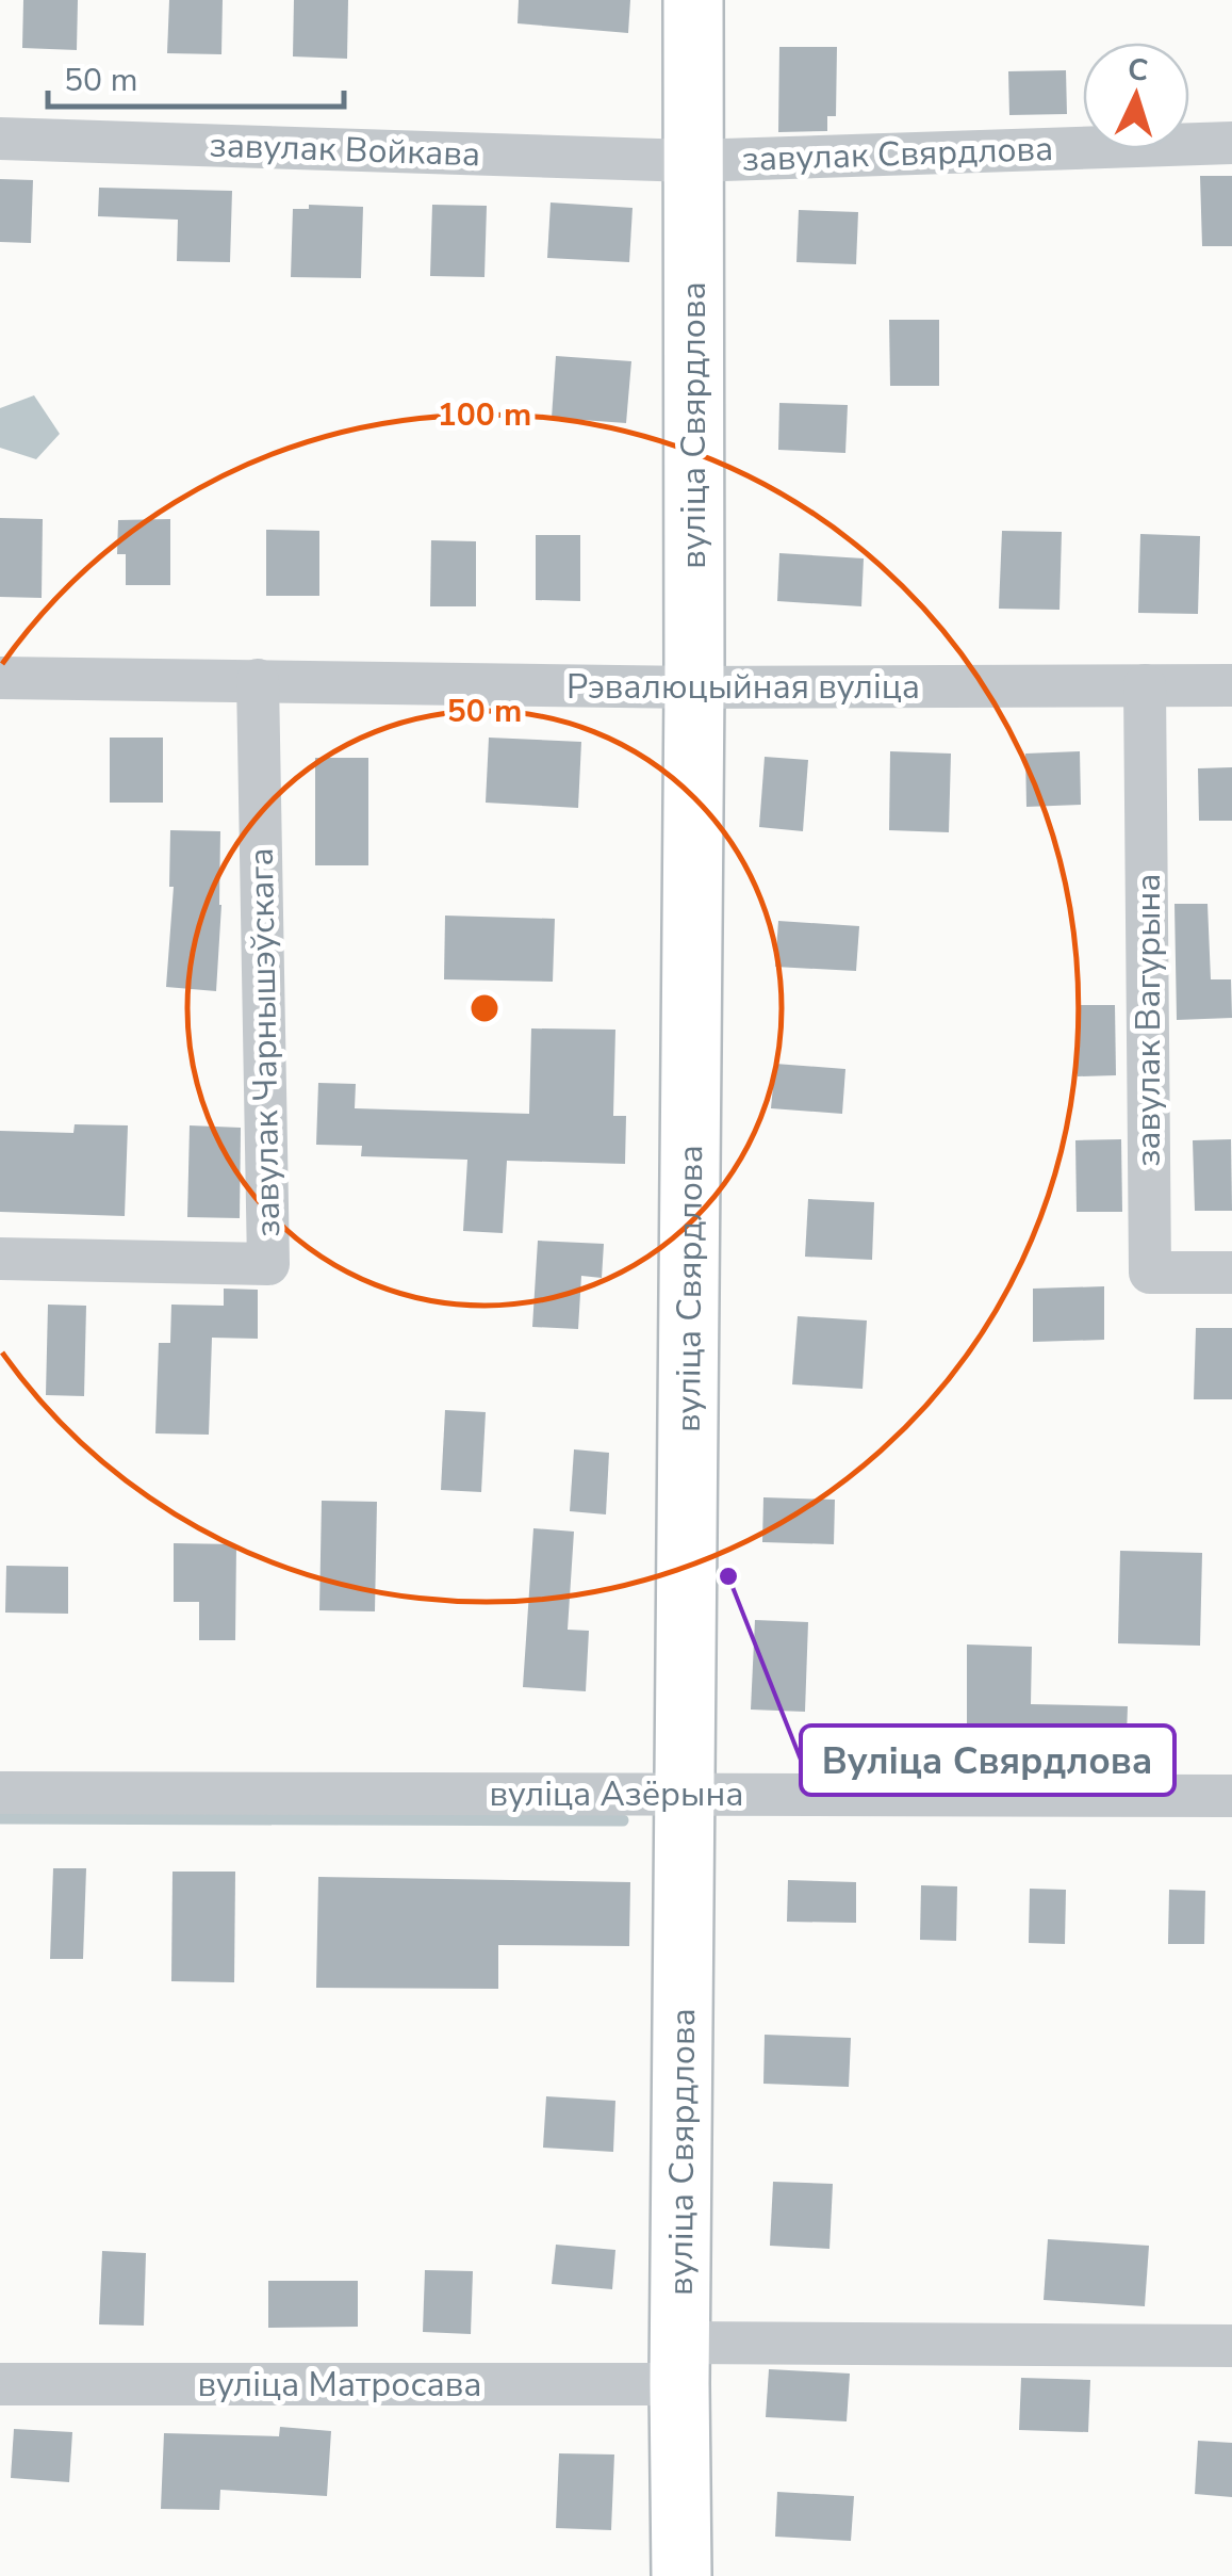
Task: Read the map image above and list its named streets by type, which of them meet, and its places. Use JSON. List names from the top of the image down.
{
  "streets": {
    "main road": ["вуліца Свярдлова"],
    "street": [
      "завулак Войкава",
      "завулак Свярдлова",
      "Рэвалюцыйная вуліца",
      "завулак Вагурына",
      "завулак Чарнышэўскага",
      "вуліца Азёрына",
      "вуліца Матросава"
    ]
  },
  "crossings": [
    ["завулак Войкава", "завулак Свярдлова"],
    ["завулак Войкава", "вуліца Свярдлова"],
    ["завулак Свярдлова", "вуліца Свярдлова"],
    ["вуліца Свярдлова", "Рэвалюцыйная вуліца"],
    ["вуліца Свярдлова", "вуліца Азёрына"],
    ["вуліца Свярдлова", "вуліца Матросава"],
    ["Рэвалюцыйная вуліца", "завулак Вагурына"],
    ["Рэвалюцыйная вуліца", "завулак Чарнышэўскага"]
  ],
  "places": ["Вуліца Свярдлова"],
  "scale_bar": "50 m",
  "north": "top",
  "rings": ["100 m", "50 m"]
}
